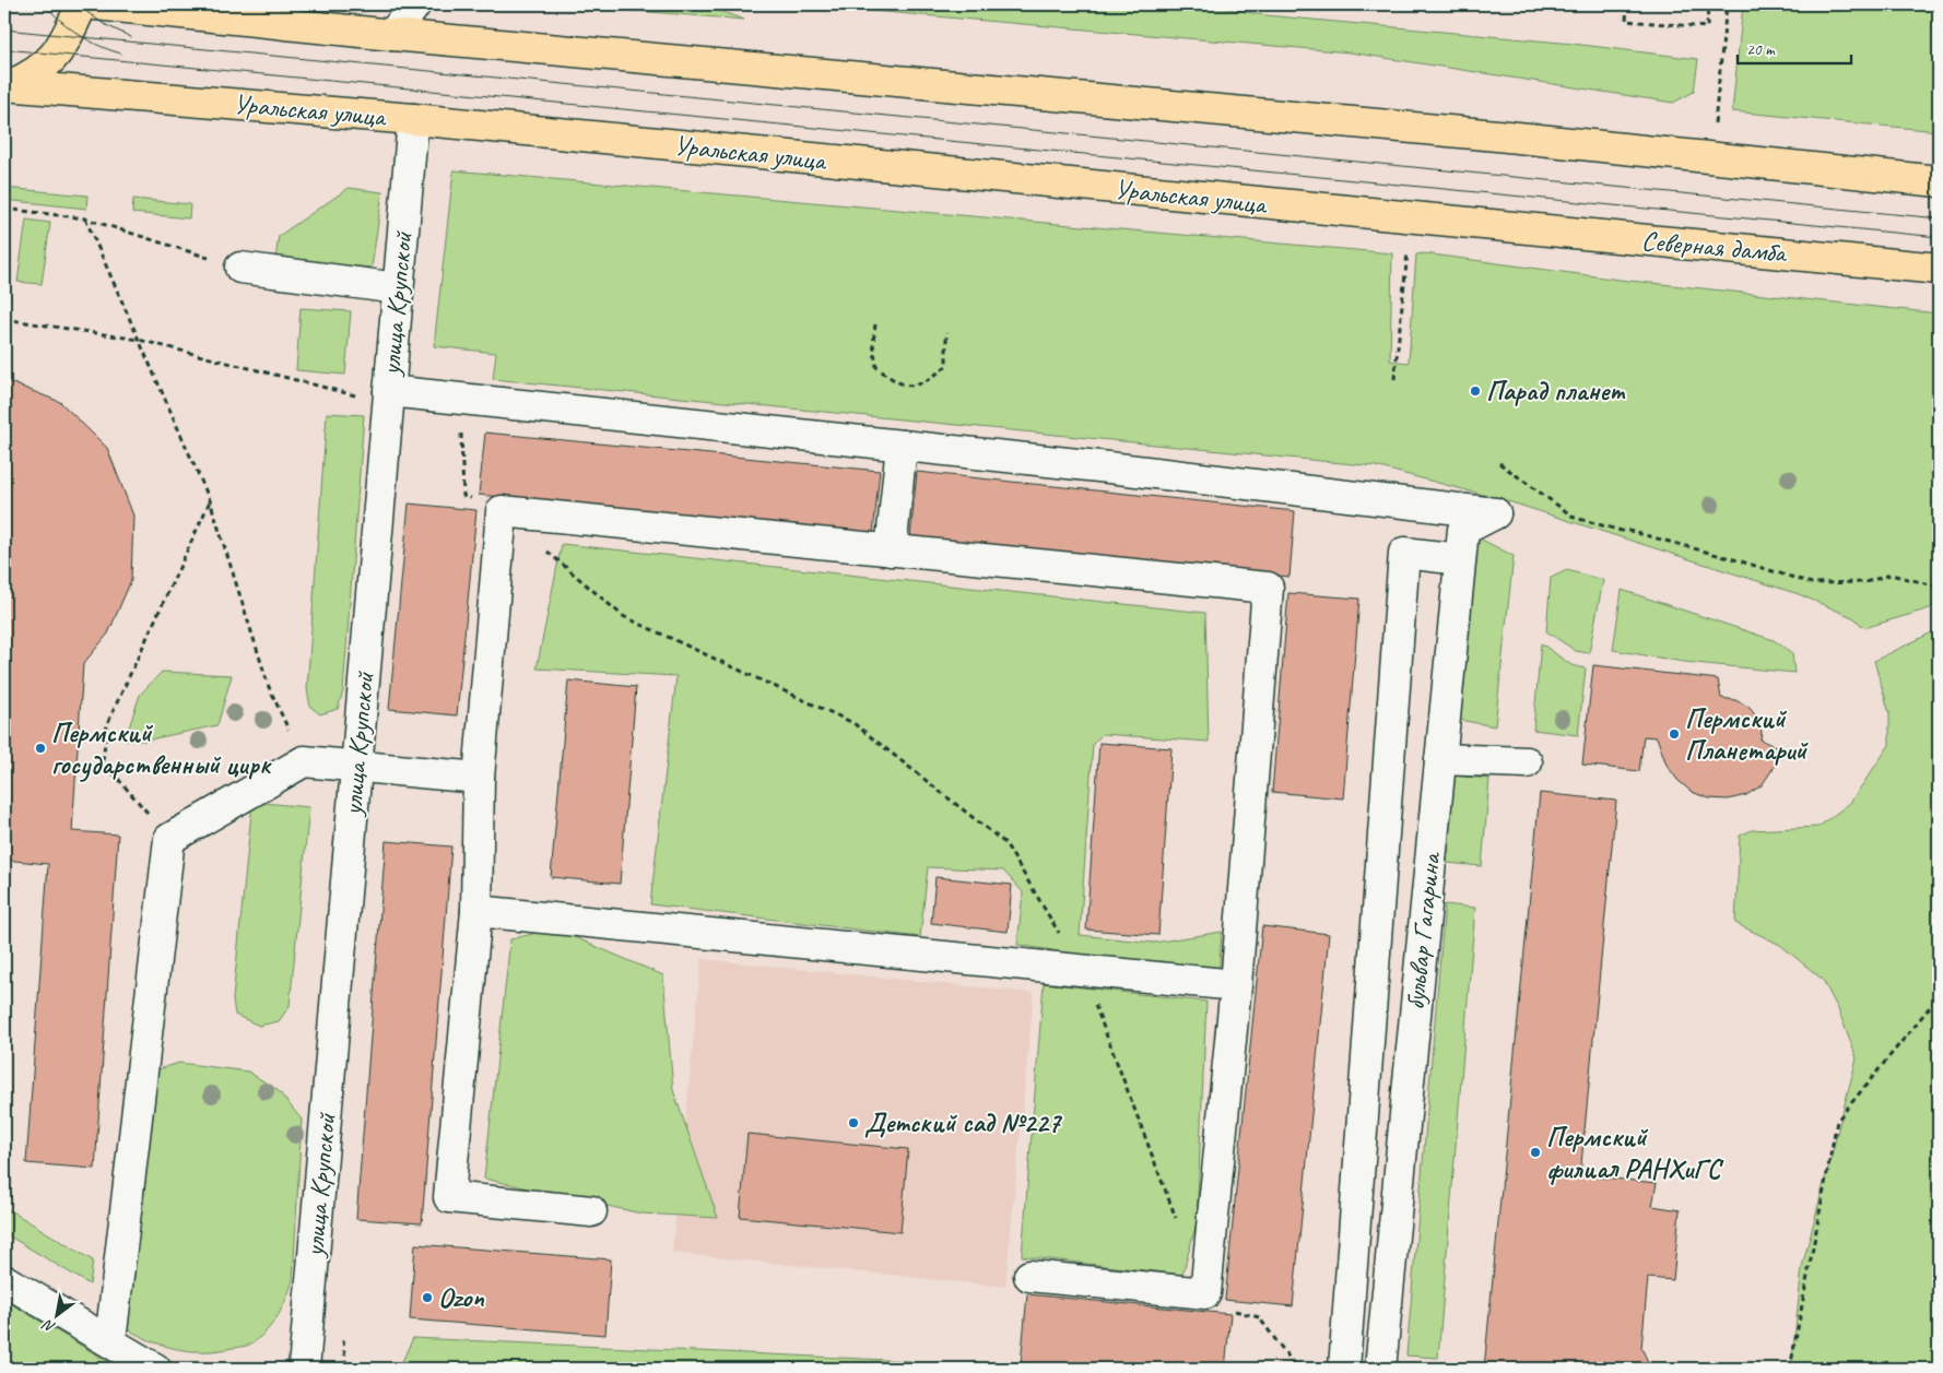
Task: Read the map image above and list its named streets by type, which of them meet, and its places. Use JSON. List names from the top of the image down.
{
  "streets": {
    "main road": ["Уральская улица", "Северная дамба"],
    "street": ["улица Крупской", "бульвар Гагарина"]
  },
  "crossings": [
    ["Уральская улица", "Северная дамба"],
    ["Уральская улица", "улица Крупской"]
  ],
  "places": [
    "Парад планет",
    "Пермский Планетарий",
    "Пермский государственный цирк",
    "Детский сад №227",
    "Пермский филиал РАНХиГС",
    "Ozon"
  ],
  "scale_bar": "20 m",
  "north": "bottom left"
}
